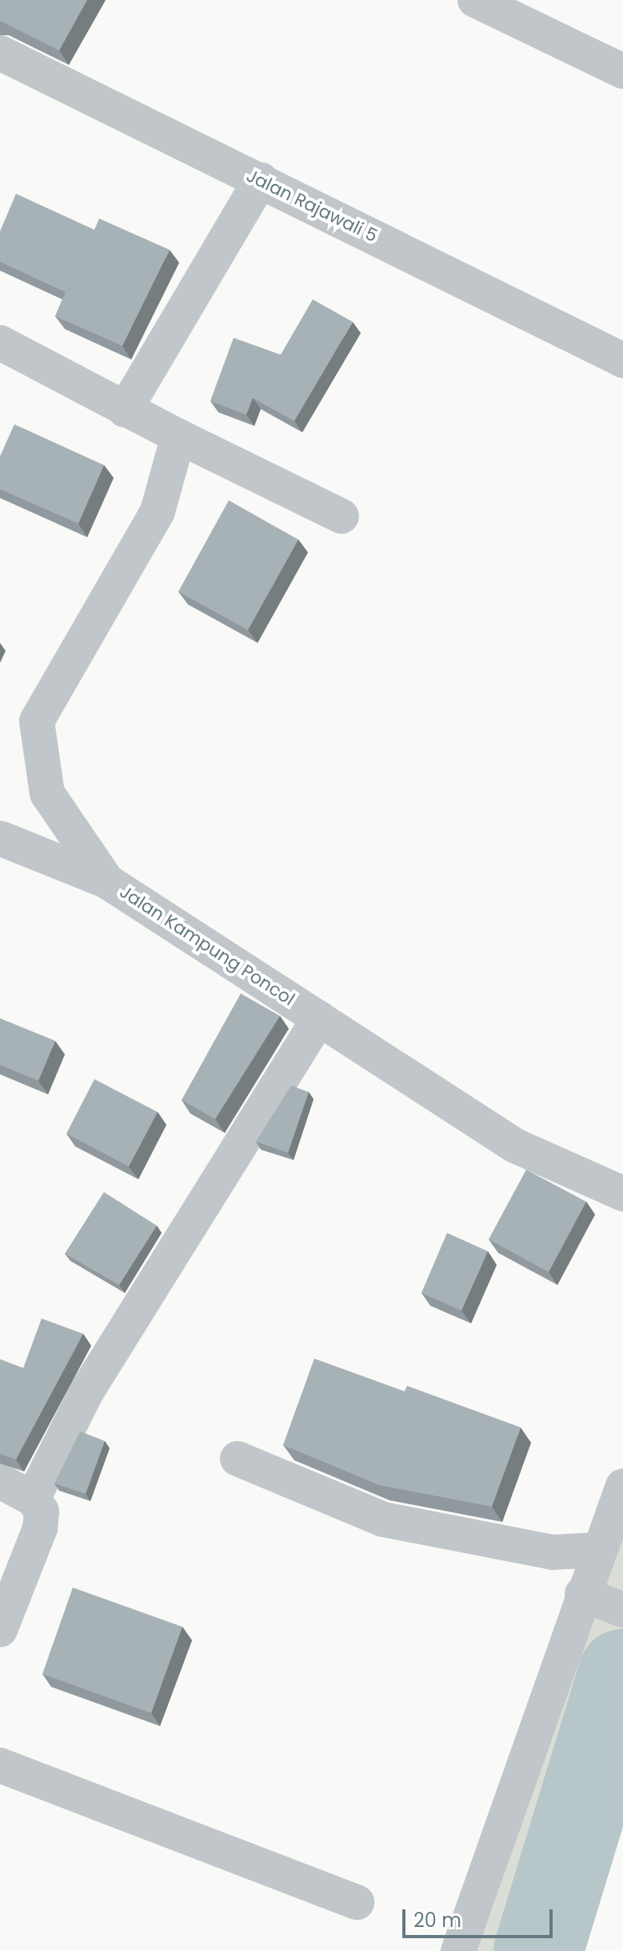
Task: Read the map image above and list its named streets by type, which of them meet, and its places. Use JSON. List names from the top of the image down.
{
  "streets": {
    "street": ["Jalan Rajawali 5", "Jalan Kampung Poncol"]
  },
  "scale_bar": "20 m"
}
